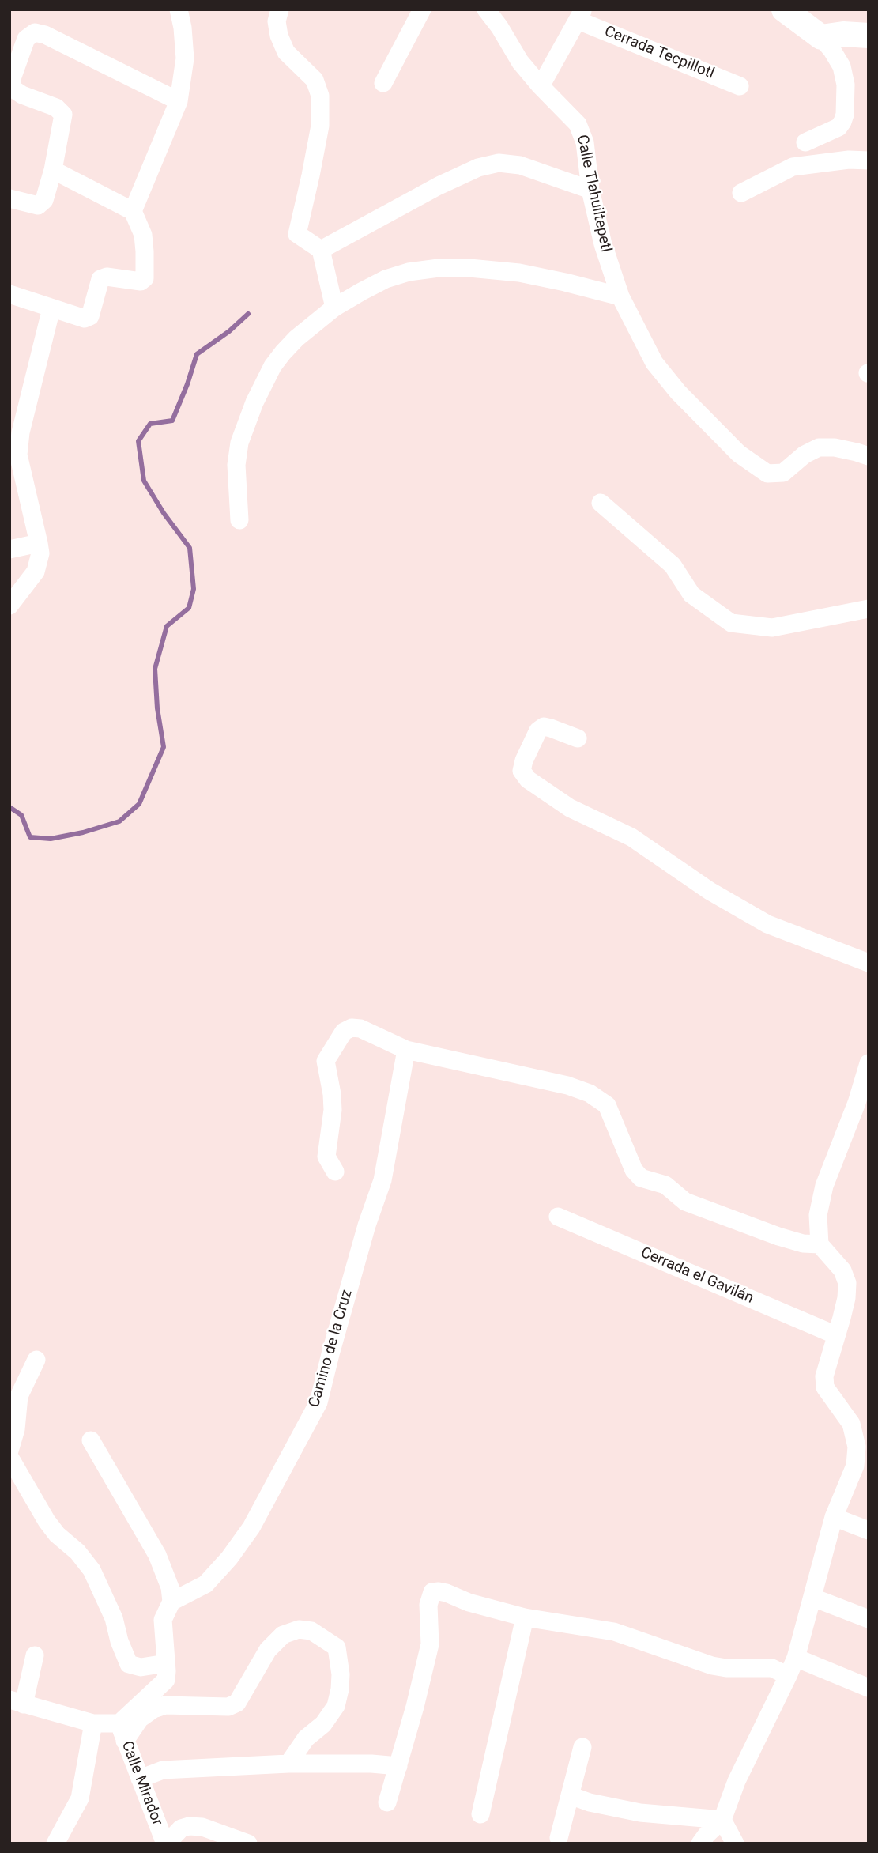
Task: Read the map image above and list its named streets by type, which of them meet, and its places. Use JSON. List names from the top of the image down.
{
  "streets": {
    "street": [
      "Cerrada Tecpillotl",
      "Calle Tlahuiltepetl",
      "Cerrada el Gavilán",
      "Camino de la Cruz",
      "Calle Mirador"
    ]
  }
}
